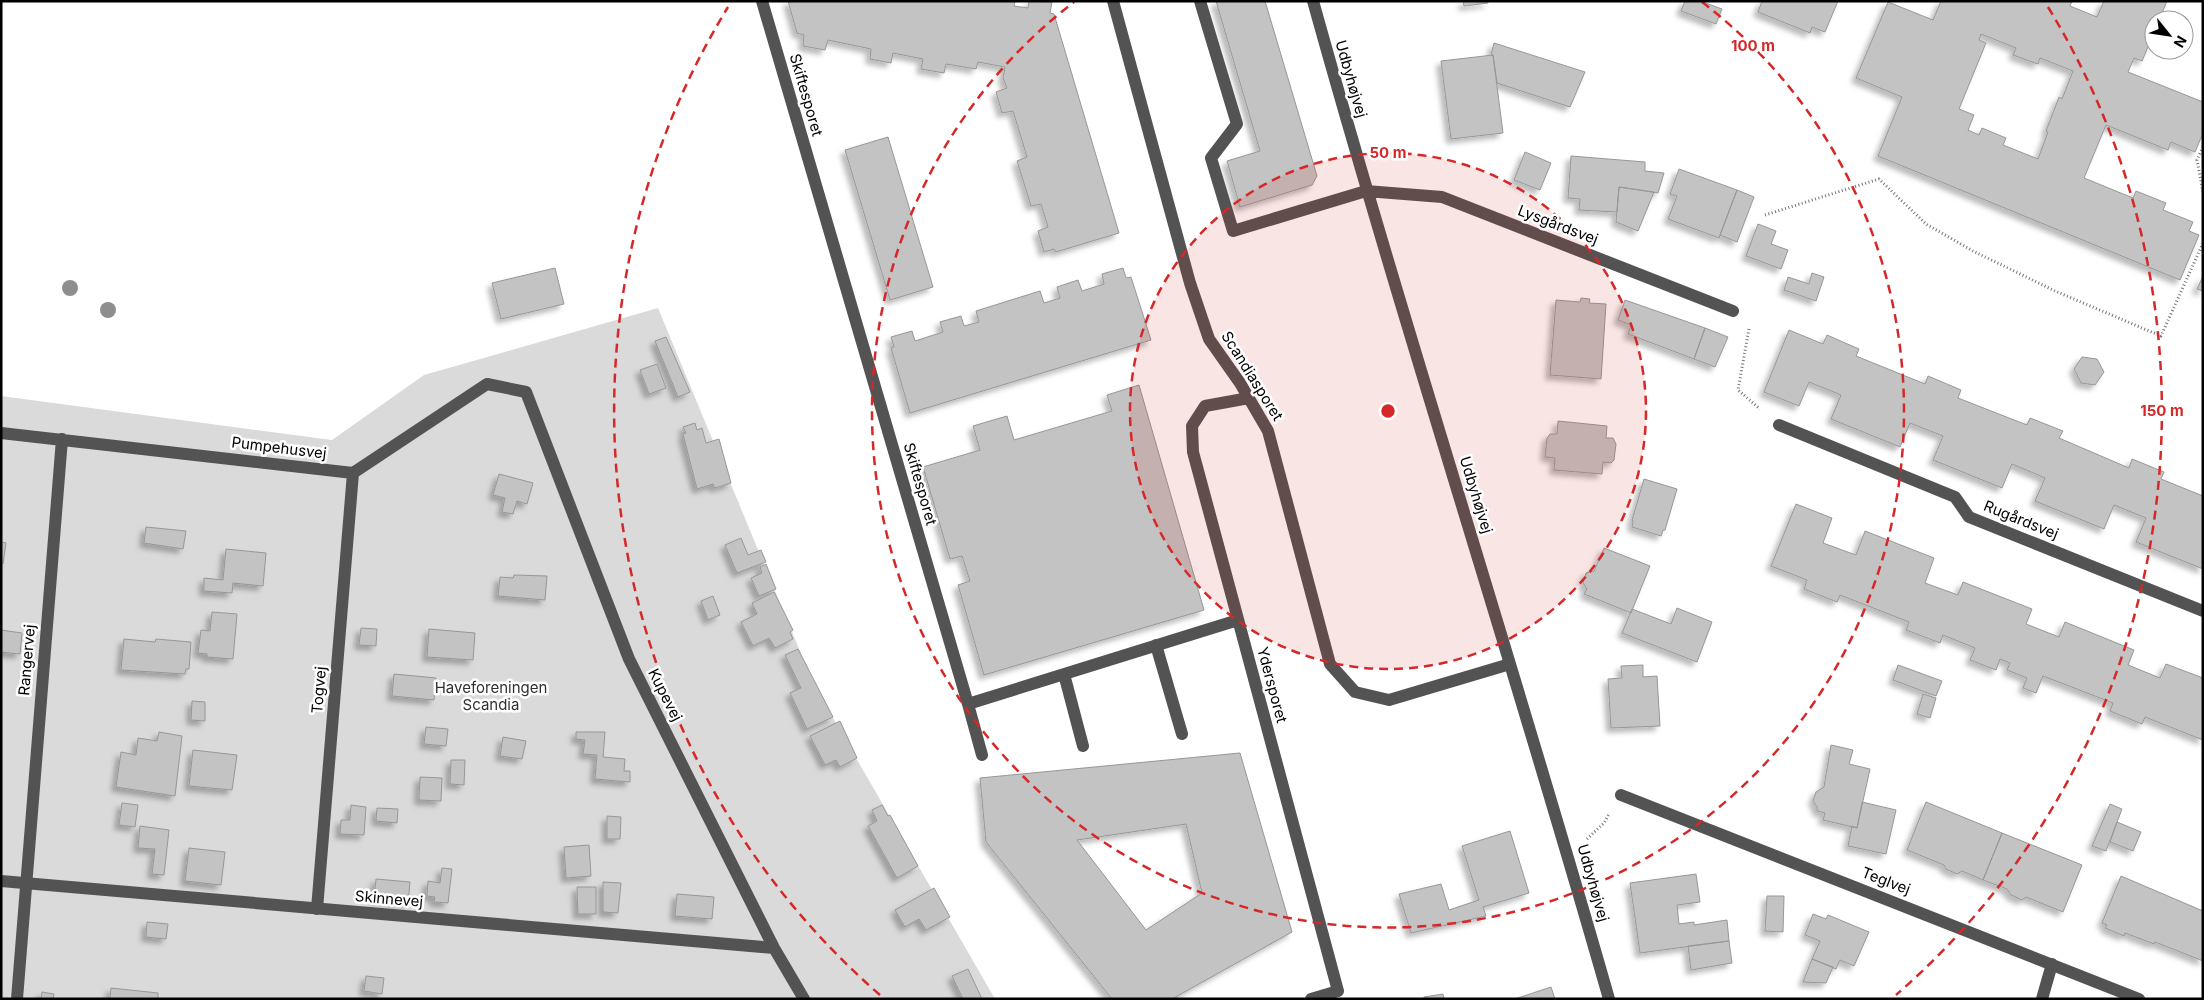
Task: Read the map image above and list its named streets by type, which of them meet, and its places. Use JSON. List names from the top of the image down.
{
  "streets": {
    "street": [
      "Udbyhøjvej",
      "Skiftesporet",
      "Lysgårdsvej",
      "Scandiasporet",
      "Pumpehusvej",
      "Rugårdsvej",
      "Rangervej",
      "Ydersporet",
      "Togvej",
      "Kupevej",
      "Teglvej",
      "Skinnevej"
    ]
  },
  "crossings": [
    ["Udbyhøjvej", "Lysgårdsvej"],
    ["Udbyhøjvej", "Scandiasporet"],
    ["Scandiasporet", "Ydersporet"],
    ["Pumpehusvej", "Rangervej"],
    ["Pumpehusvej", "Togvej"],
    ["Pumpehusvej", "Kupevej"],
    ["Rangervej", "Skinnevej"],
    ["Togvej", "Kupevej"],
    ["Togvej", "Skinnevej"],
    ["Kupevej", "Skinnevej"]
  ],
  "parks": ["Haveforeningen Scandia"],
  "north": "bottom right",
  "rings": ["100 m", "50 m", "150 m"]
}
